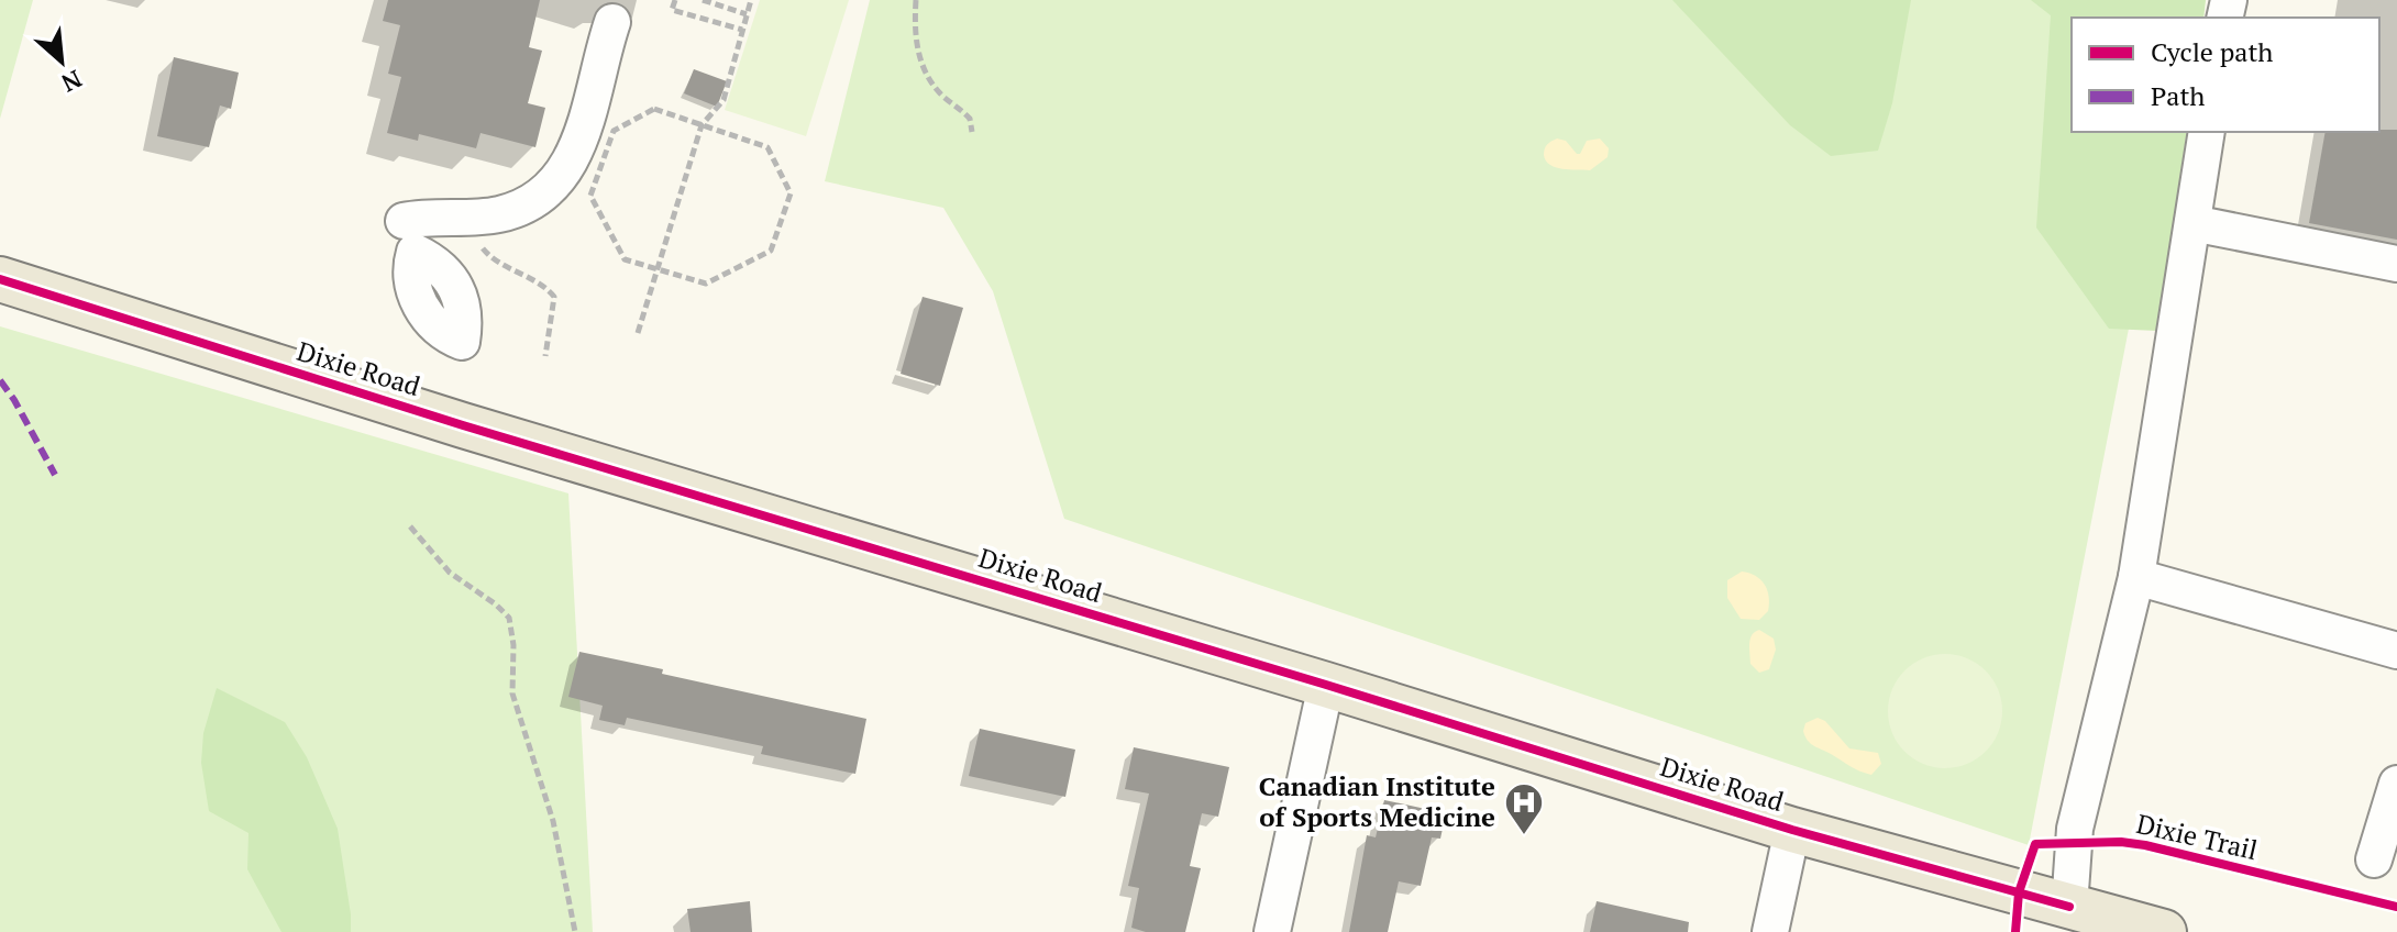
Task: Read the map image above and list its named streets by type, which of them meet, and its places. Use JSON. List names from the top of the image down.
{
  "streets": {
    "main road": ["Dixie Road"],
    "cycle path": ["Dixie Trail"]
  },
  "places": {
    "hospital": ["Canadian Institute of Sports Medicine"]
  },
  "legend": ["Cycle path", "Path"],
  "north": "bottom right"
}
